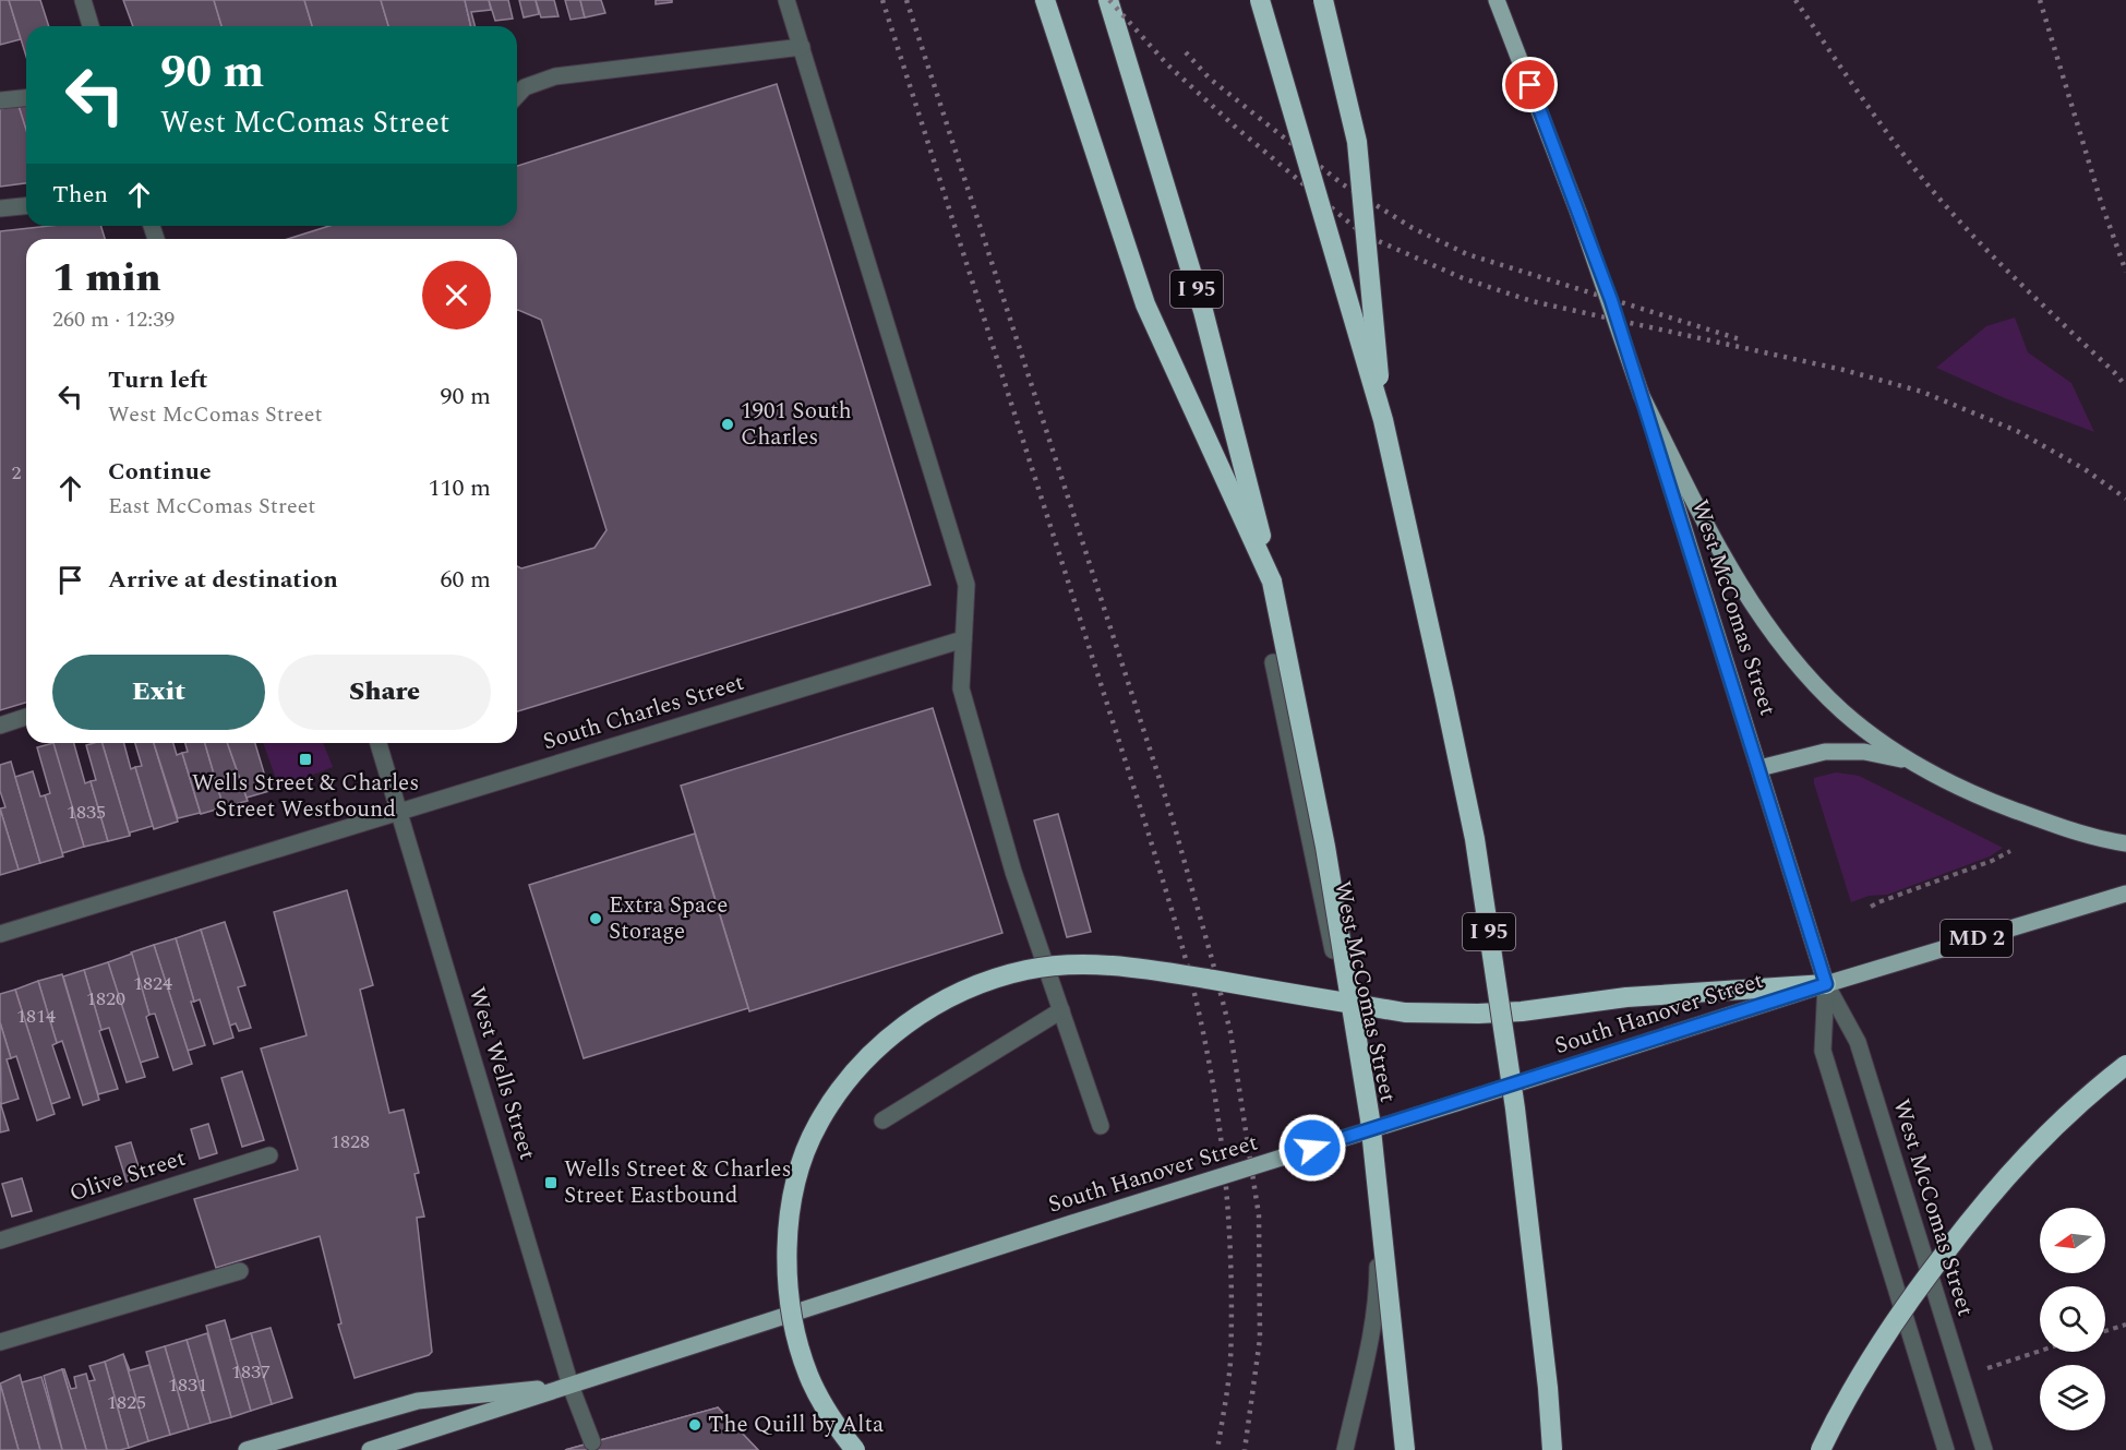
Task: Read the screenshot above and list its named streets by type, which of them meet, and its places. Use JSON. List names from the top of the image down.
{
  "streets": {
    "highway": ["I 95"],
    "main road": ["West McComas Street", "MD 2", "South Hanover Street"],
    "street": ["South Charles Street", "West Wells Street", "Olive Street"]
  },
  "crossings": [
    ["West McComas Street", "South Hanover Street"],
    ["South Charles Street", "West Wells Street"],
    ["South Hanover Street", "West Wells Street"]
  ],
  "places": {
    "other": ["1901 South Charles", "Extra Space Storage", "The Quill by Alta"],
    "transit": ["Wells Street & Charles Street Westbound", "Wells Street & Charles Street Eastbound"]
  },
  "house_numbers": [
    "2",
    "1835",
    "1824",
    "1820",
    "1814",
    "1828",
    "1837",
    "1831",
    "1825"
  ],
  "north": "left",
  "page": {
    "turn": ["90 m", "West McComas Street"],
    "then": "Then",
    "heading": ["1 min", "260 m · 12:39"],
    "list": [
      {
        "name": "Turn left",
        "note": "West McComas Street",
        "value": "90 m"
      },
      {
        "name": "Continue",
        "note": "East McComas Street",
        "value": "110 m"
      },
      {
        "name": "Arrive at destination",
        "value": "60 m"
      }
    ],
    "buttons": ["Exit", "Share"]
  }
}
